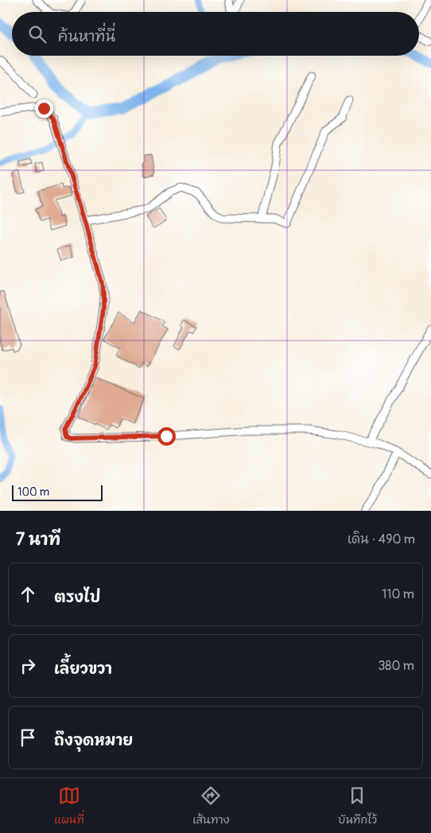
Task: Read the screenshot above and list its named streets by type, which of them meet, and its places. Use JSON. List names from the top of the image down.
{
  "scale_bar": "100 m",
  "page": {
    "search": "ค้นหาที่นี่",
    "scale": "100 m",
    "heading": ["7 นาที", "เดิน · 490 m"],
    "list": [
      ["ตรงไป", "110 m"],
      ["เลี้ยวขวา", "380 m"],
      "ถึงจุดหมาย"
    ],
    "nav": ["แผนที่", "เส้นทาง", "บันทึกไว้"]
  }
}
